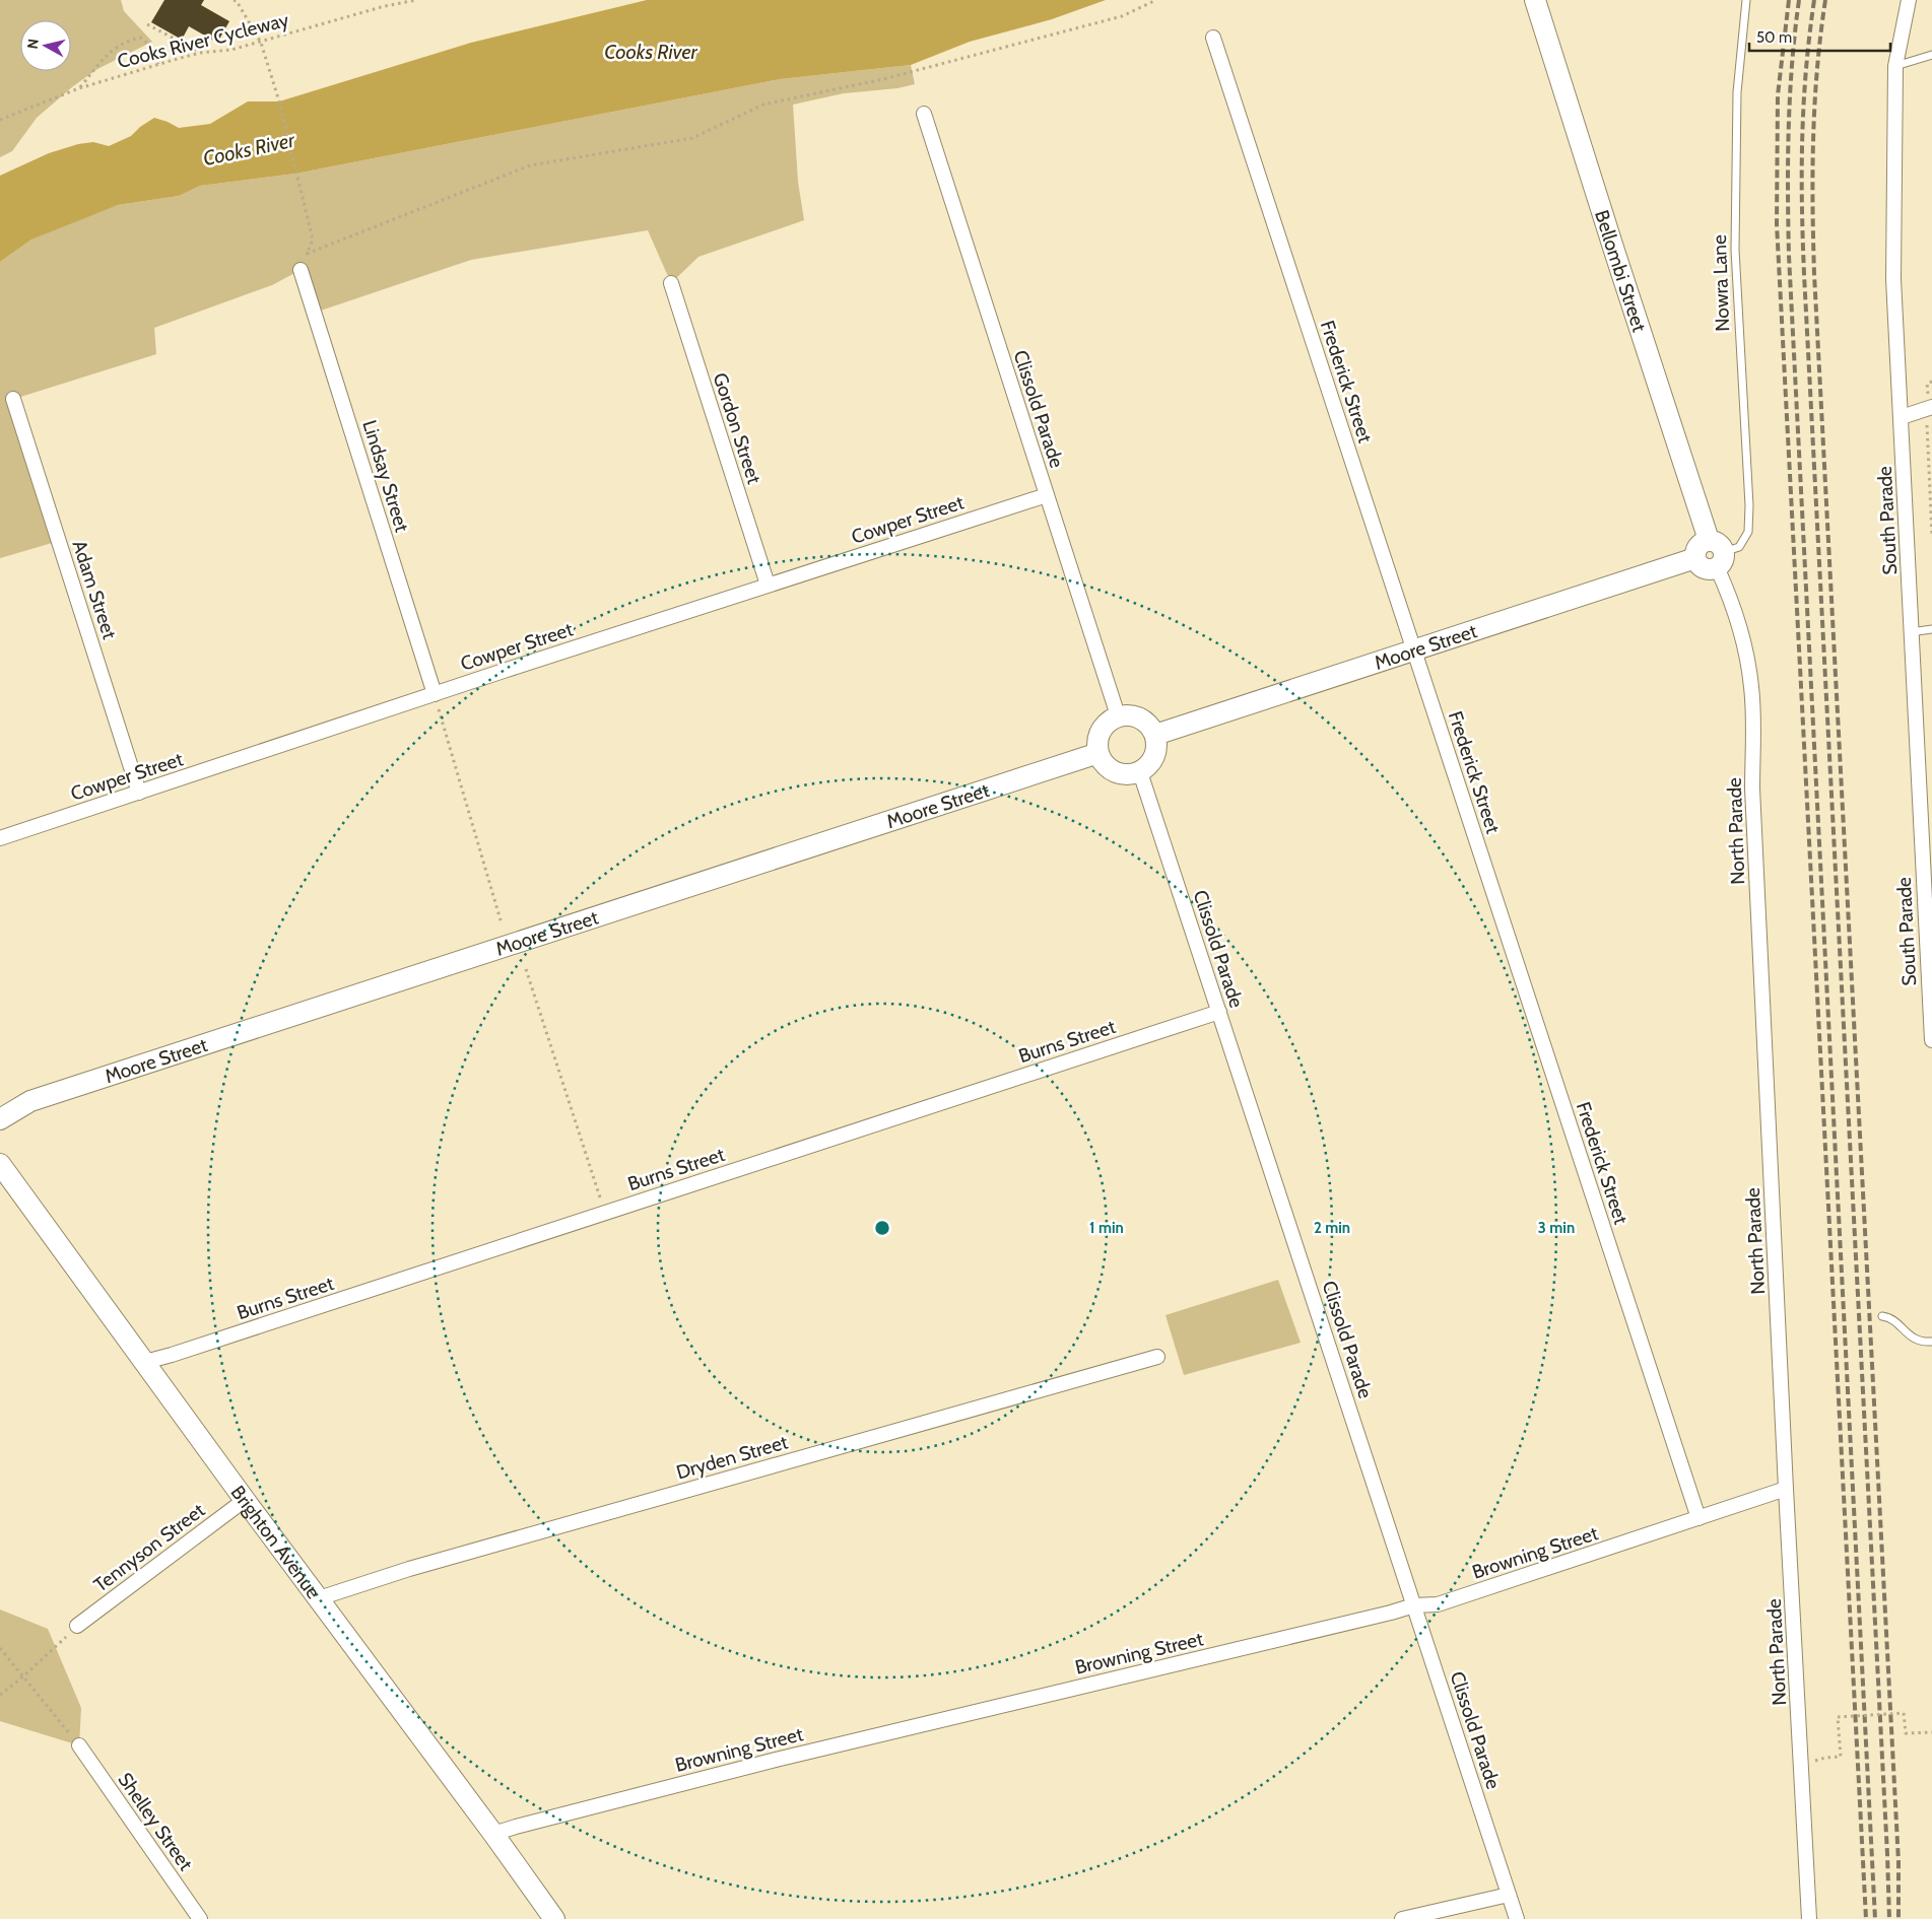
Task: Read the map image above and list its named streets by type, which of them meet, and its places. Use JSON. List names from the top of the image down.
{
  "streets": {
    "street": [
      "Bellombi Street",
      "Frederick Street",
      "Clissold Parade",
      "Gordon Street",
      "Lindsay Street",
      "Cowper Street",
      "South Parade",
      "Adam Street",
      "Moore Street",
      "North Parade",
      "Burns Street",
      "Dryden Street",
      "Brighton Avenue",
      "Tennyson Street",
      "Browning Street",
      "Shelley Street"
    ],
    "lane": ["Nowra Lane"],
    "path": ["Cooks River Cycleway"]
  },
  "crossings": [
    ["Bellombi Street", "Nowra Lane"],
    ["Bellombi Street", "Moore Street"],
    ["Bellombi Street", "North Parade"],
    ["Nowra Lane", "Moore Street"],
    ["Nowra Lane", "North Parade"],
    ["Frederick Street", "Moore Street"],
    ["Frederick Street", "Browning Street"],
    ["Clissold Parade", "Cowper Street"],
    ["Clissold Parade", "Moore Street"],
    ["Clissold Parade", "Burns Street"],
    ["Clissold Parade", "Browning Street"],
    ["Gordon Street", "Cowper Street"],
    ["Lindsay Street", "Cowper Street"],
    ["Cowper Street", "Adam Street"],
    ["Moore Street", "North Parade"],
    ["North Parade", "Browning Street"],
    ["Burns Street", "Brighton Avenue"],
    ["Dryden Street", "Brighton Avenue"],
    ["Brighton Avenue", "Tennyson Street"],
    ["Brighton Avenue", "Browning Street"]
  ],
  "water": ["Cooks River"],
  "scale_bar": "50 m",
  "north": "left",
  "rings": ["1 min", "2 min", "3 min"]
}
